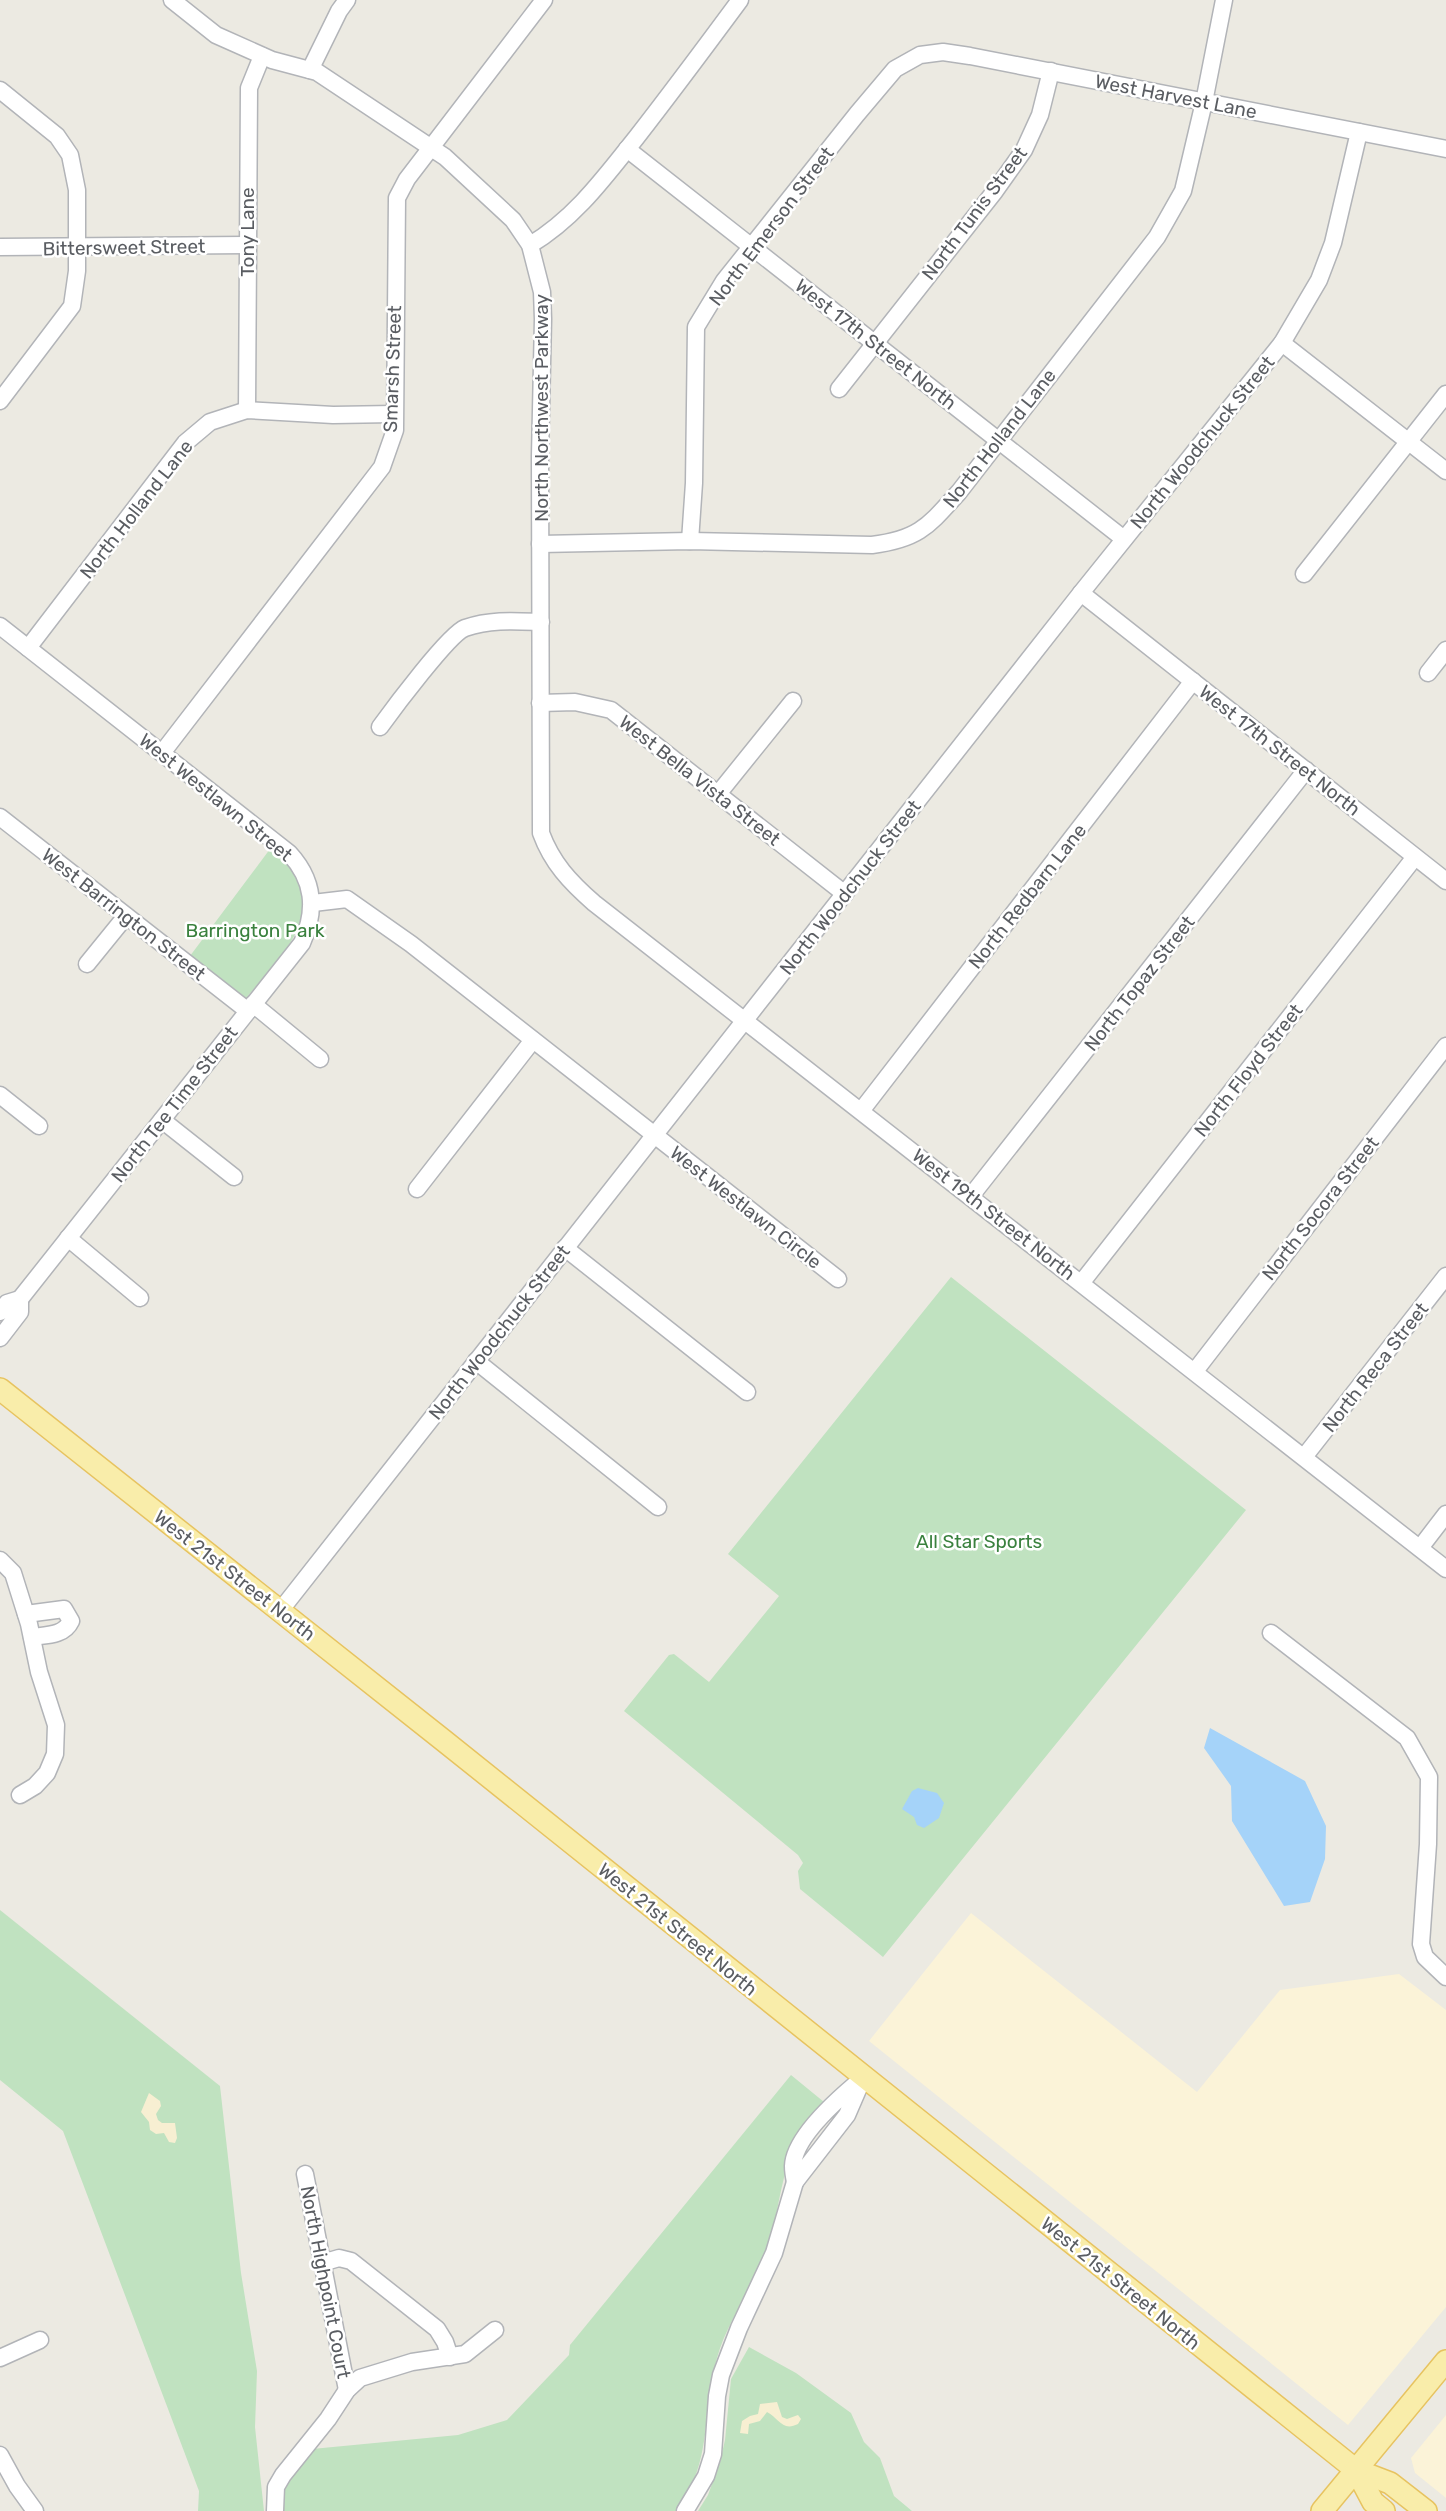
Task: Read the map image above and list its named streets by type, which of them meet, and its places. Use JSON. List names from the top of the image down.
{
  "streets": {
    "main road": ["West 21st Street North"],
    "street": [
      "West Harvest Lane",
      "North Tunis Street",
      "North Emerson Street",
      "Tony Lane",
      "Bittersweet Street",
      "West 17th Street North",
      "Smarsh Street",
      "North Northwest Parkway",
      "North Holland Lane",
      "North Woodchuck Street",
      "West Bella Vista Street",
      "West Westlawn Street",
      "North Redbarn Lane",
      "West Barrington Street",
      "North Topaz Street",
      "North Floyd Street",
      "North Tee Time Street",
      "West Westlawn Circle",
      "North Socora Street",
      "West 19th Street North",
      "North Reca Street",
      "North Highpoint Court"
    ]
  },
  "crossings": [
    ["West Harvest Lane", "North Tunis Street"],
    ["West Harvest Lane", "North Emerson Street"],
    ["West Harvest Lane", "North Holland Lane"],
    ["West Harvest Lane", "North Woodchuck Street"],
    ["North Tunis Street", "West 17th Street North"],
    ["North Emerson Street", "West 17th Street North"],
    ["North Emerson Street", "North Holland Lane"],
    ["Tony Lane", "Bittersweet Street"],
    ["Tony Lane", "North Holland Lane"],
    ["West 17th Street North", "North Holland Lane"],
    ["West 17th Street North", "North Woodchuck Street"],
    ["West 17th Street North", "North Redbarn Lane"],
    ["West 17th Street North", "North Topaz Street"],
    ["West 17th Street North", "North Floyd Street"],
    ["Smarsh Street", "North Holland Lane"],
    ["Smarsh Street", "West Westlawn Street"],
    ["North Northwest Parkway", "North Holland Lane"],
    ["North Northwest Parkway", "West Bella Vista Street"],
    ["North Northwest Parkway", "West 19th Street North"],
    ["North Holland Lane", "West Westlawn Street"],
    ["North Woodchuck Street", "West Bella Vista Street"],
    ["North Woodchuck Street", "West Westlawn Circle"],
    ["North Woodchuck Street", "West 19th Street North"],
    ["North Woodchuck Street", "West 21st Street North"],
    ["West Westlawn Street", "North Tee Time Street"],
    ["North Redbarn Lane", "West 19th Street North"],
    ["West Barrington Street", "North Tee Time Street"],
    ["North Topaz Street", "West 19th Street North"],
    ["North Floyd Street", "West 19th Street North"],
    ["North Socora Street", "West 19th Street North"],
    ["West 19th Street North", "North Reca Street"]
  ],
  "parks": ["Barrington Park", "All Star Sports"]
}
